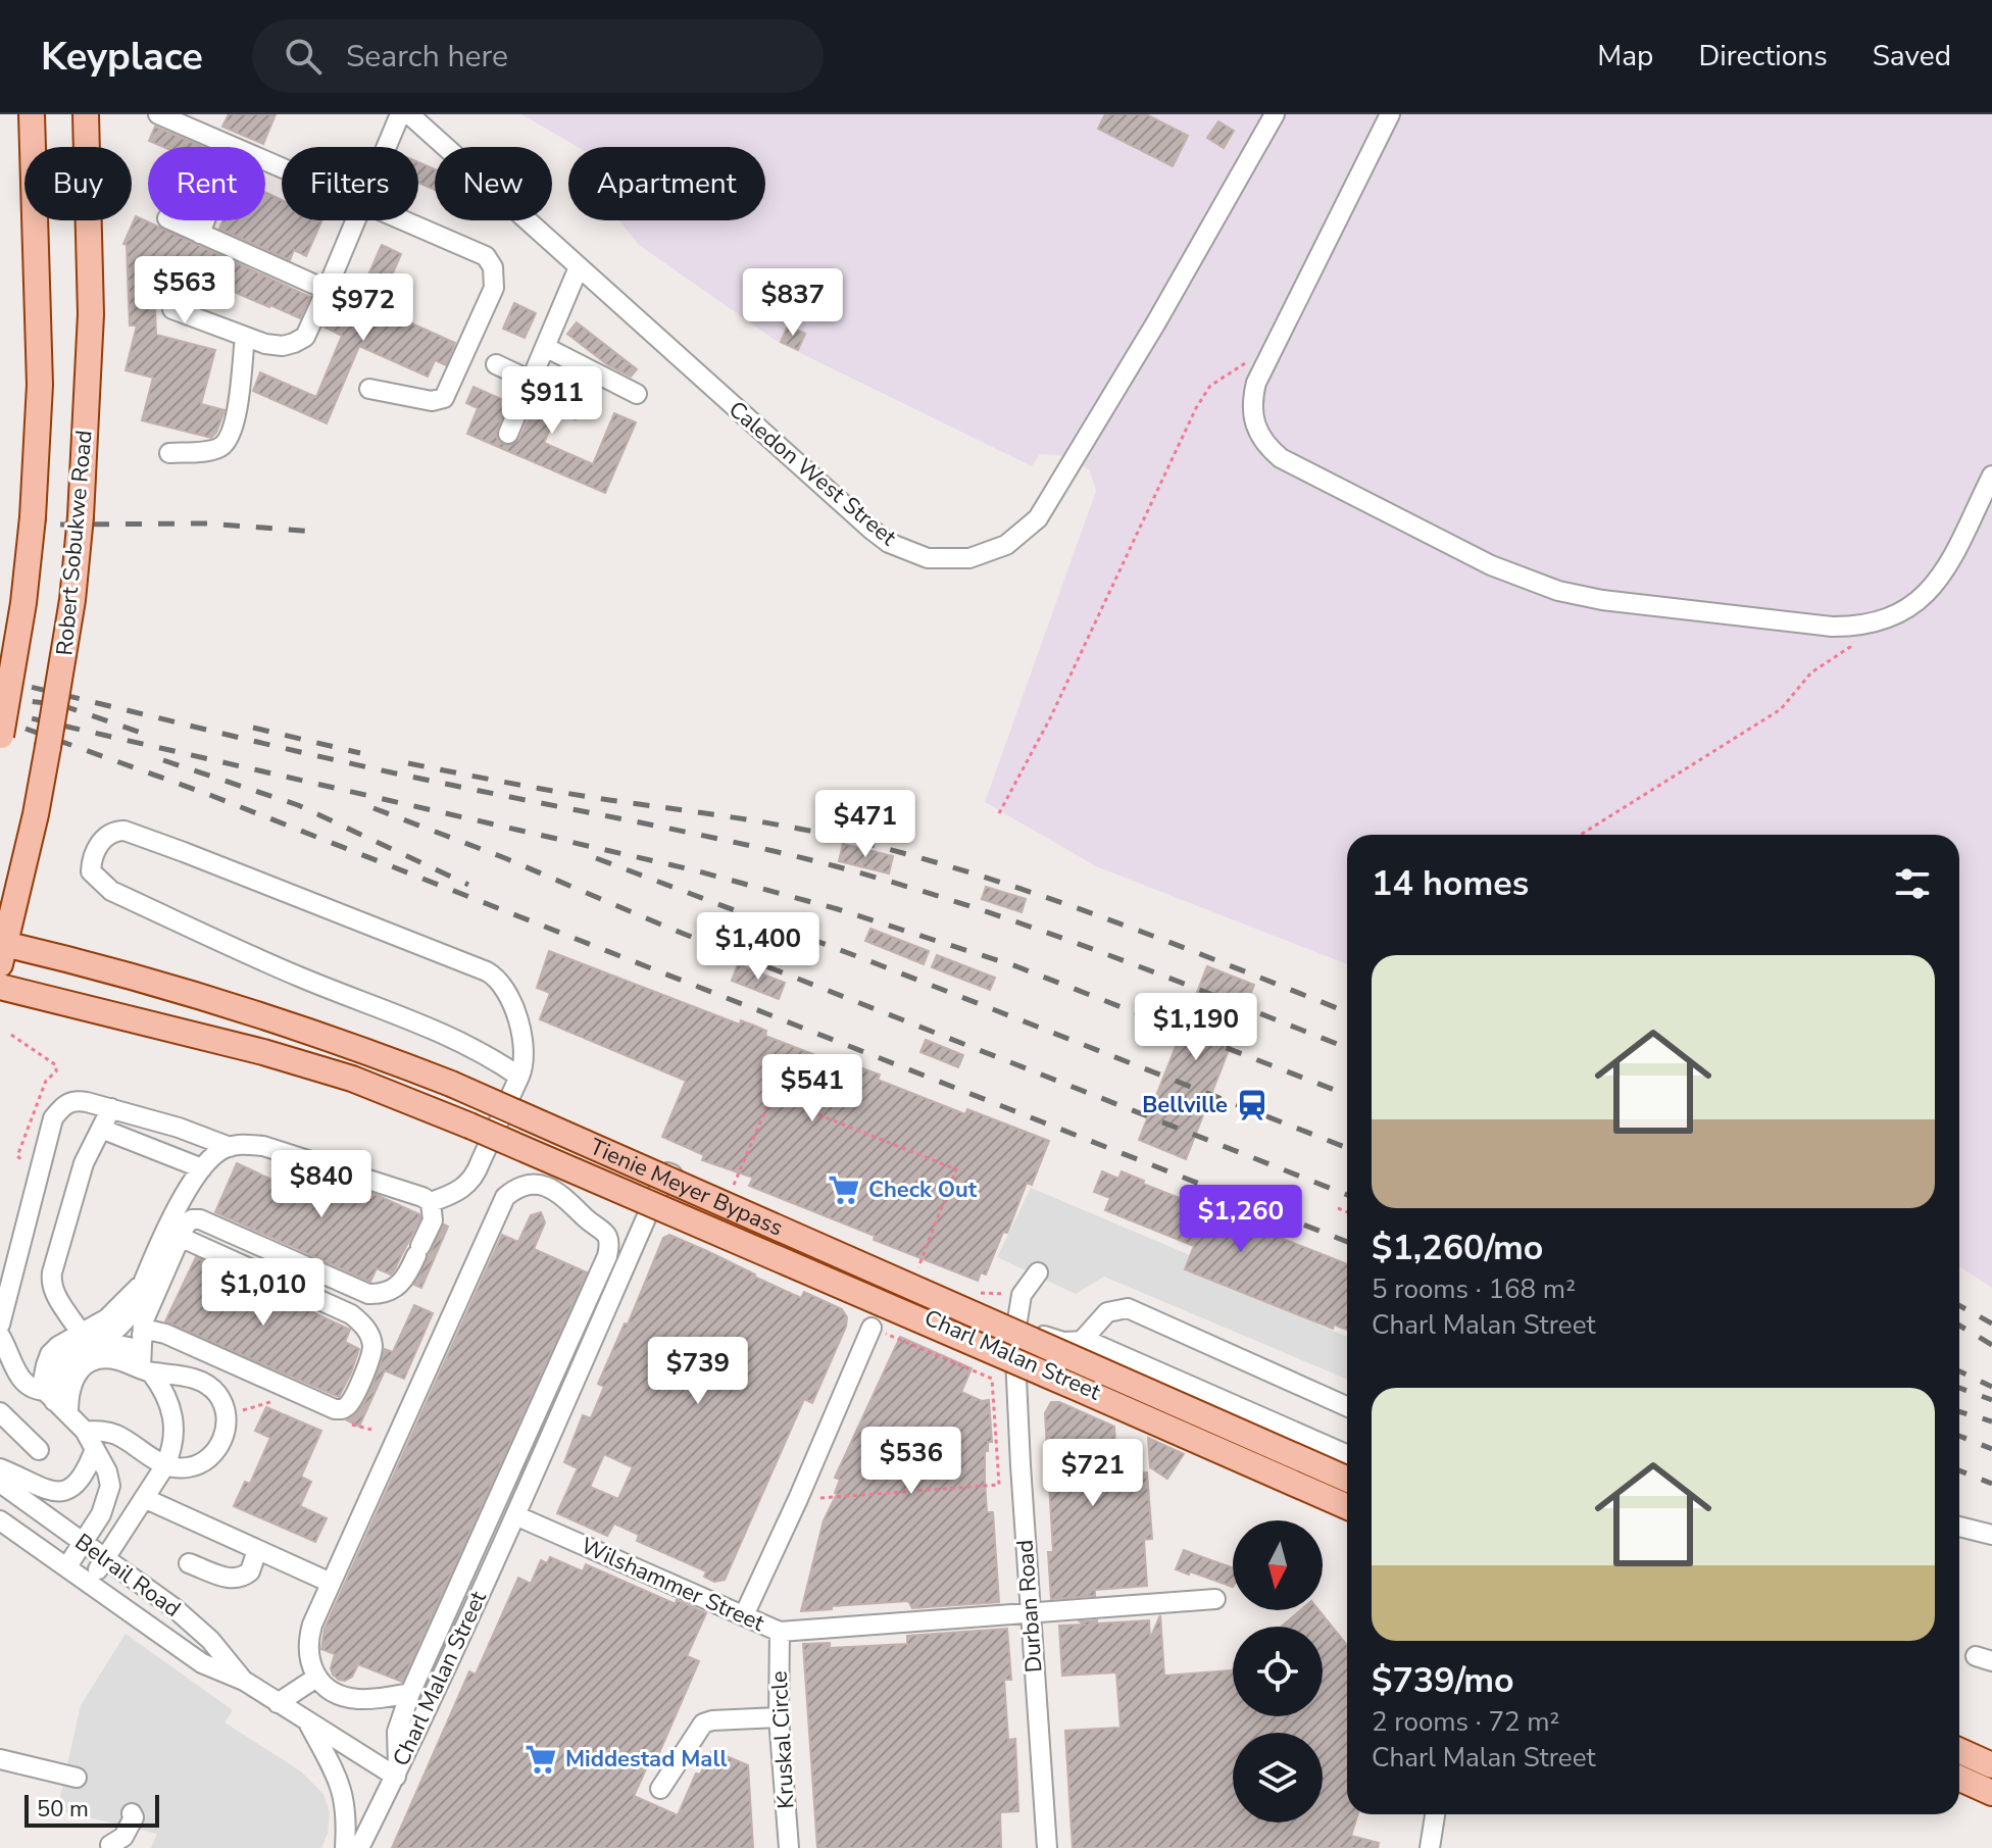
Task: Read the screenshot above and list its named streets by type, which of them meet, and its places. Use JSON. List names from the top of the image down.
{
  "streets": {
    "main road": ["Robert Sobukwe Road", "Tienie Meyer Bypass"],
    "street": [
      "Caledon West Street",
      "Charl Malan Street",
      "Belrail Road",
      "Wilshammer Street",
      "Durban Road",
      "Kruskal Circle"
    ]
  },
  "crossings": [
    ["Robert Sobukwe Road", "Tienie Meyer Bypass"],
    ["Charl Malan Street", "Belrail Road"],
    ["Charl Malan Street", "Wilshammer Street"],
    ["Charl Malan Street", "Durban Road"],
    ["Wilshammer Street", "Durban Road"],
    ["Wilshammer Street", "Kruskal Circle"]
  ],
  "places": {
    "station": ["Bellville"],
    "supermarket": ["Check Out", "Middestad Mall"]
  },
  "scale_bar": "50 m",
  "north": "bottom",
  "page": {
    "header": "Keyplace",
    "search": "Search here",
    "nav": ["Map", "Directions", "Saved"],
    "chip": [
      "Buy",
      "Rent",
      "Filters",
      "New",
      "Apartment"
    ],
    "price": [
      "$563",
      "$837",
      "$972",
      "$911",
      "$471",
      "$1,400",
      "$1,190",
      "$541",
      "$840",
      "$1,260",
      "$1,010",
      "$739",
      "$536",
      "$721"
    ],
    "heading": "14 homes",
    "list": [
      {
        "name": "$1,260/mo",
        "note": "5 rooms · 168 m² · Charl Malan Street"
      },
      {
        "name": "$739/mo",
        "note": "2 rooms · 72 m² · Charl Malan Street"
      }
    ],
    "scale": "50 m"
  }
}
